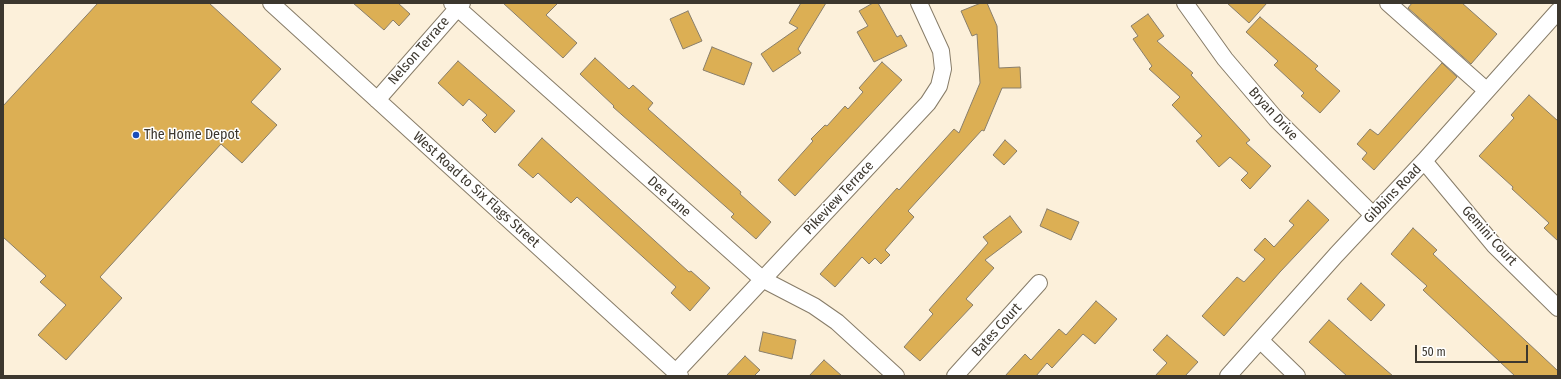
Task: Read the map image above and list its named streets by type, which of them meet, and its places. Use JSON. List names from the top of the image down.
{
  "streets": {
    "street": [
      "Nelson Terrace",
      "Bryan Drive",
      "West Road to Six Flags Street",
      "Gibbins Road",
      "Dee Lane",
      "Pikeview Terrace",
      "Gemini Court",
      "Bates Court"
    ]
  },
  "crossings": [
    ["Nelson Terrace", "West Road to Six Flags Street"],
    ["Nelson Terrace", "Dee Lane"],
    ["Bryan Drive", "Gibbins Road"],
    ["West Road to Six Flags Street", "Pikeview Terrace"],
    ["Gibbins Road", "Gemini Court"],
    ["Dee Lane", "Pikeview Terrace"]
  ],
  "places": ["The Home Depot"],
  "scale_bar": "50 m"
}
